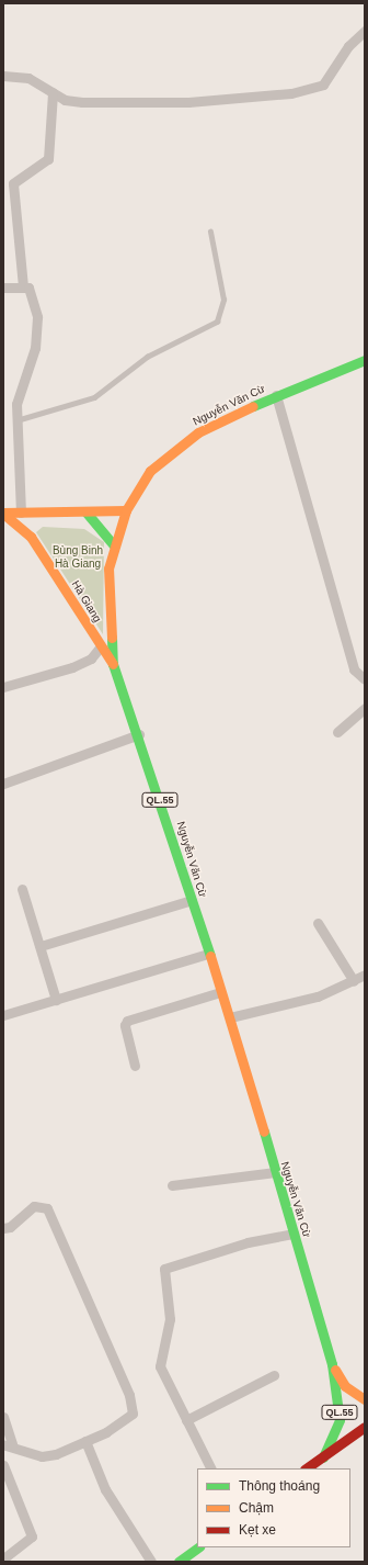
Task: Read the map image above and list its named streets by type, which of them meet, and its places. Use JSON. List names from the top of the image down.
{
  "streets": {
    "main road": ["Nguyễn Văn Cừ", "Hà Giang", "QL.55"]
  },
  "crossings": [
    ["Nguyễn Văn Cừ", "Hà Giang"]
  ],
  "parks": ["Bùng Binh Hà Giang"],
  "legend": ["Thông thoáng", "Chậm", "Kẹt xe"]
}
